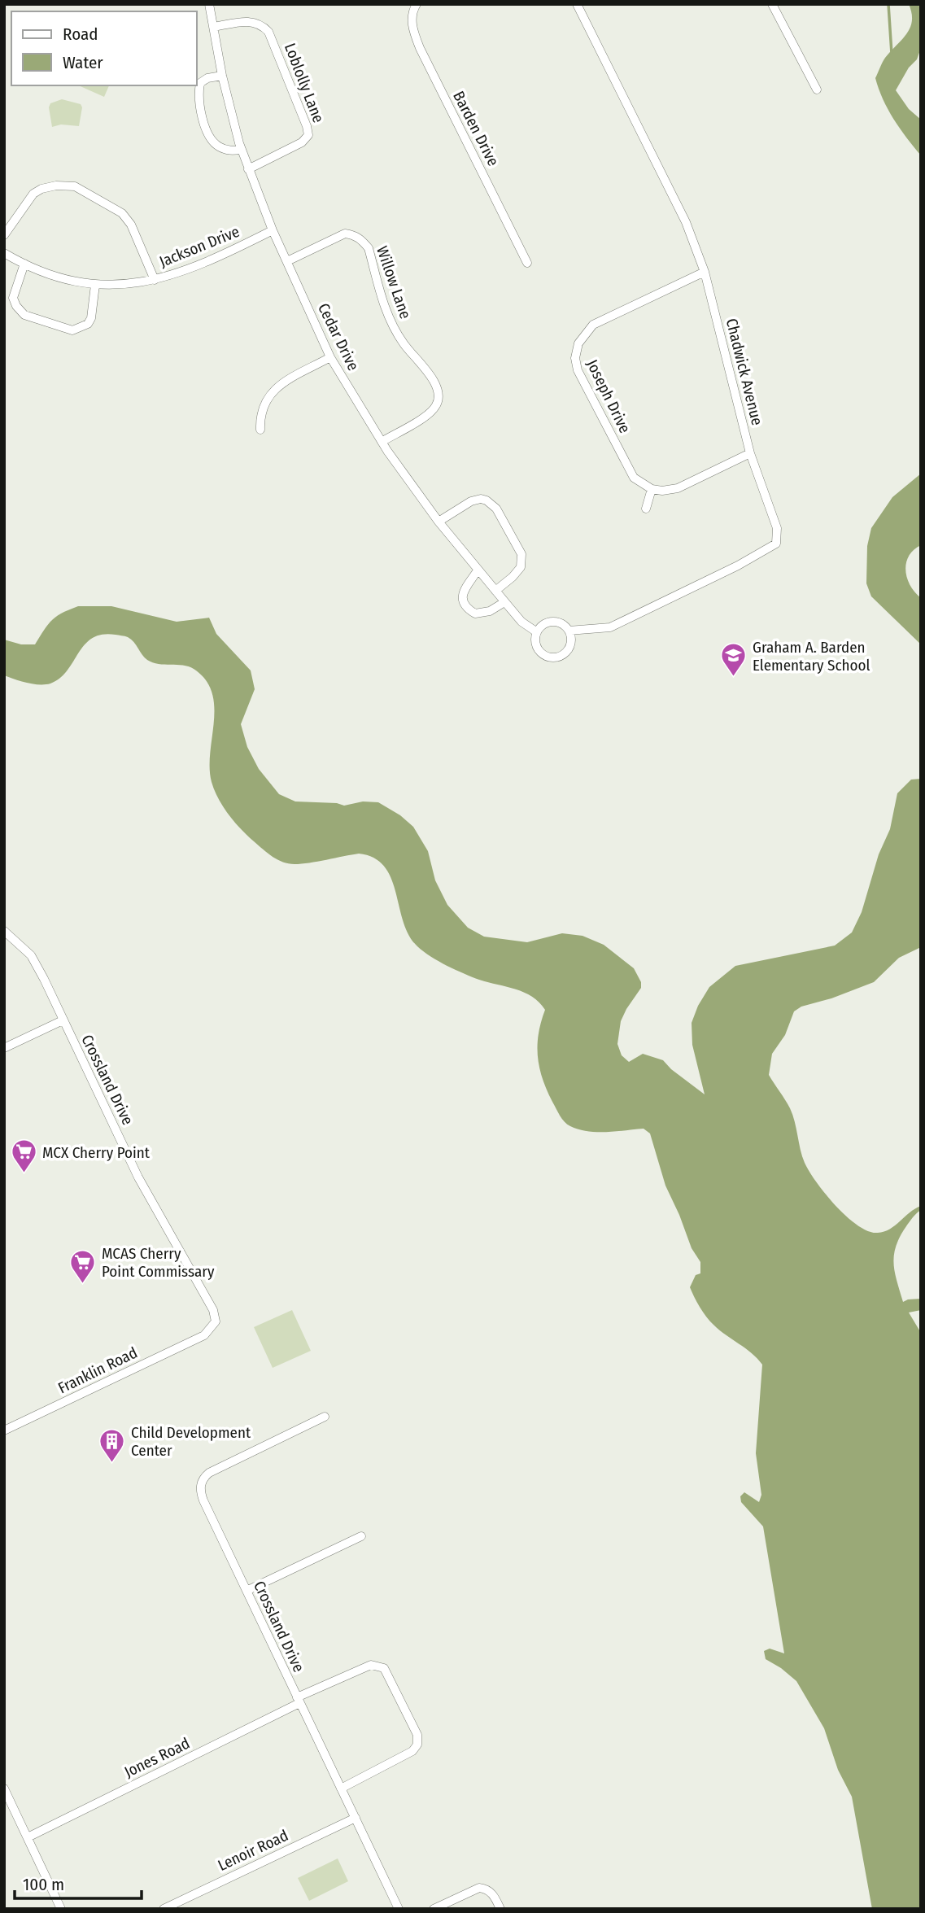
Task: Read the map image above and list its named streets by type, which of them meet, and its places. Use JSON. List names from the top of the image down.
{
  "streets": {
    "street": [
      "Loblolly Lane",
      "Barden Drive",
      "Jackson Drive",
      "Willow Lane",
      "Cedar Drive",
      "Chadwick Avenue",
      "Joseph Drive",
      "Crossland Drive",
      "Franklin Road",
      "Jones Road",
      "Lenoir Road"
    ]
  },
  "crossings": [
    ["Loblolly Lane", "Cedar Drive"],
    ["Jackson Drive", "Cedar Drive"],
    ["Willow Lane", "Cedar Drive"],
    ["Cedar Drive", "Chadwick Avenue"],
    ["Chadwick Avenue", "Joseph Drive"],
    ["Crossland Drive", "Franklin Road"],
    ["Crossland Drive", "Jones Road"],
    ["Crossland Drive", "Lenoir Road"]
  ],
  "places": {
    "school or university": ["Graham A. Barden Elementary School"],
    "supermarket": ["MCX Cherry Point", "MCAS Cherry Point Commissary"],
    "building": ["Child Development Center"]
  },
  "legend": ["Road", "Water"],
  "scale_bar": "100 m"
}
